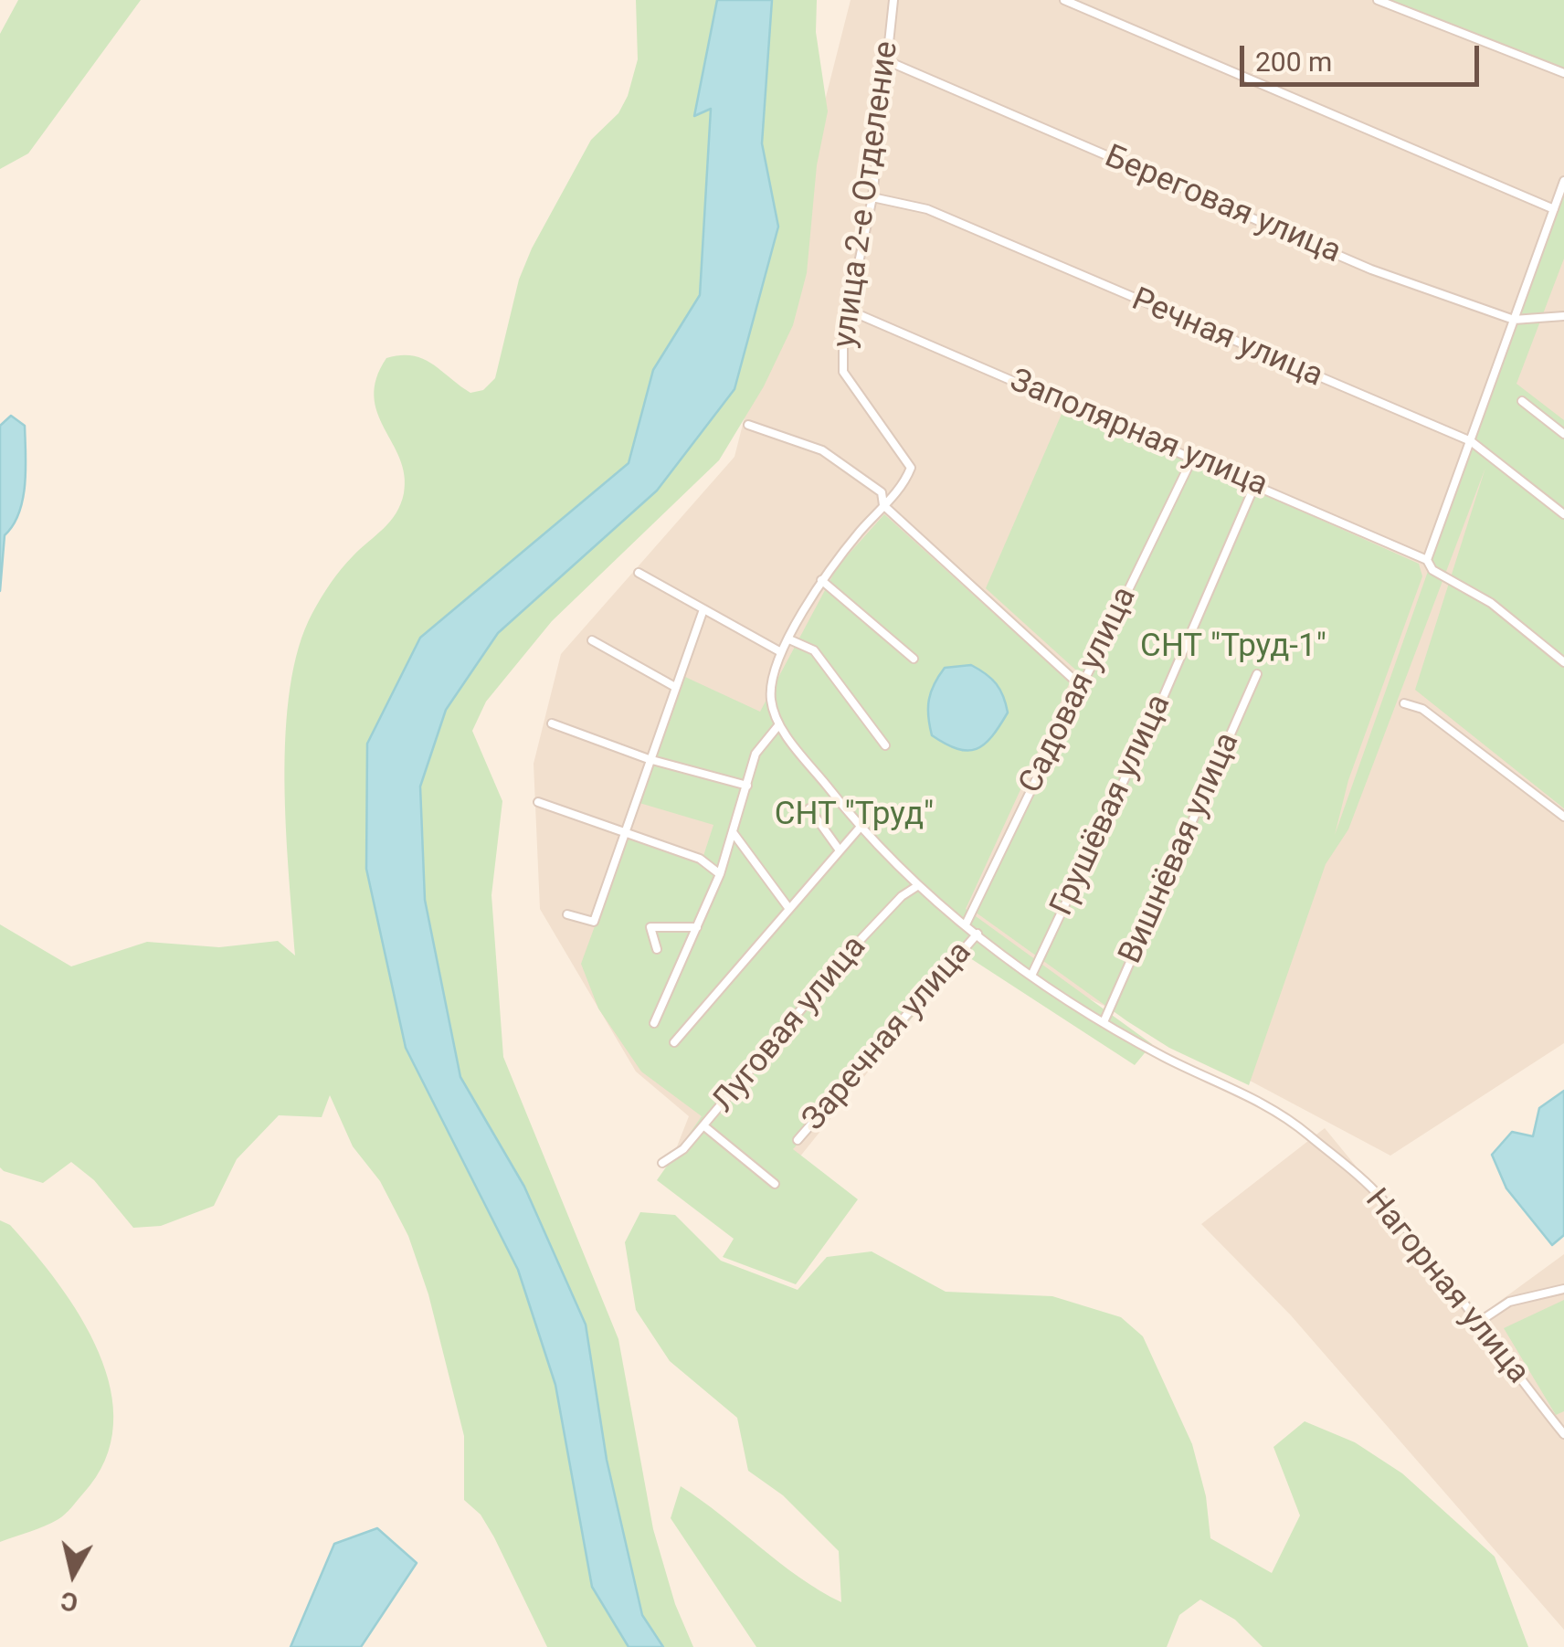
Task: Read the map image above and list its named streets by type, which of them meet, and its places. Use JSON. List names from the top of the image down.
{
  "streets": {
    "street": [
      "улица 2-е Отделение",
      "Береговая улица",
      "Речная улица",
      "Заполярная улица",
      "Садовая улица",
      "Грушёвая улица",
      "Вишнёвая улица",
      "Луговая улица",
      "Заречная улица",
      "Нагорная улица"
    ]
  },
  "crossings": [
    ["улица 2-е Отделение", "Береговая улица"],
    ["улица 2-е Отделение", "Речная улица"],
    ["улица 2-е Отделение", "Заполярная улица"],
    ["Заполярная улица", "Садовая улица"],
    ["Заполярная улица", "Грушёвая улица"],
    ["Садовая улица", "Нагорная улица"],
    ["Грушёвая улица", "Нагорная улица"],
    ["Вишнёвая улица", "Нагорная улица"],
    ["Луговая улица", "Нагорная улица"],
    ["Заречная улица", "Нагорная улица"]
  ],
  "parks": ["СНТ \"Труд-1\"", "СНТ \"Труд\""],
  "scale_bar": "200 m",
  "north": "bottom"
}
